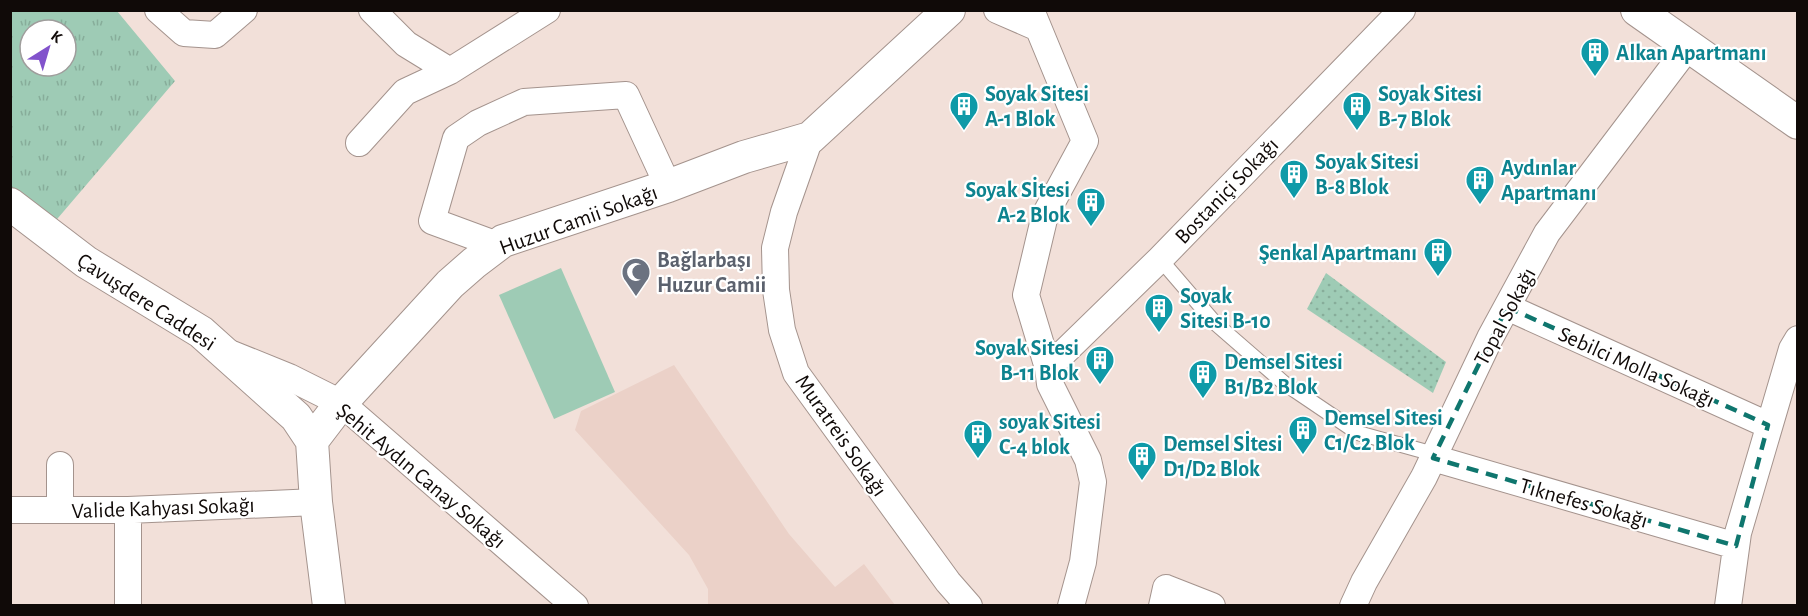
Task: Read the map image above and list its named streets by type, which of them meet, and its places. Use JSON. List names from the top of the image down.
{
  "streets": {
    "street": [
      "Bostaniçi Sokağı",
      "Huzur Camii Sokağı",
      "Çavuşdere Caddesi",
      "Topal Sokağı",
      "Sebilci Molla Sokağı",
      "Muratreis Sokağı",
      "Şehit Aydın Canay Sokağı",
      "Tıknefes Sokağı",
      "Valide Kahyası Sokağı"
    ]
  },
  "crossings": [
    ["Bostaniçi Sokağı", "Tıknefes Sokağı"],
    ["Huzur Camii Sokağı", "Çavuşdere Caddesi"],
    ["Huzur Camii Sokağı", "Muratreis Sokağı"],
    ["Huzur Camii Sokağı", "Şehit Aydın Canay Sokağı"],
    ["Çavuşdere Caddesi", "Şehit Aydın Canay Sokağı"],
    ["Topal Sokağı", "Sebilci Molla Sokağı"],
    ["Topal Sokağı", "Tıknefes Sokağı"]
  ],
  "places": {
    "building": [
      "Alkan Apartmanı",
      "Soyak Sitesi A-1 Blok",
      "Soyak Sitesi B-7 Blok",
      "Soyak Sitesi B-8 Blok",
      "Aydınlar Apartmanı",
      "Soyak Sİtesi A-2 Blok",
      "Şenkal Apartmanı",
      "Soyak Sitesi B-10",
      "Soyak Sitesi B-11 Blok",
      "Demsel Sitesi B1/B2 Blok",
      "Demsel Sitesi C1/C2 Blok",
      "soyak Sitesi C-4 blok",
      "Demsel Sİtesi D1/D2 Blok"
    ],
    "mosque": ["Bağlarbaşı Huzur Camii"]
  },
  "north": "top right"
}
